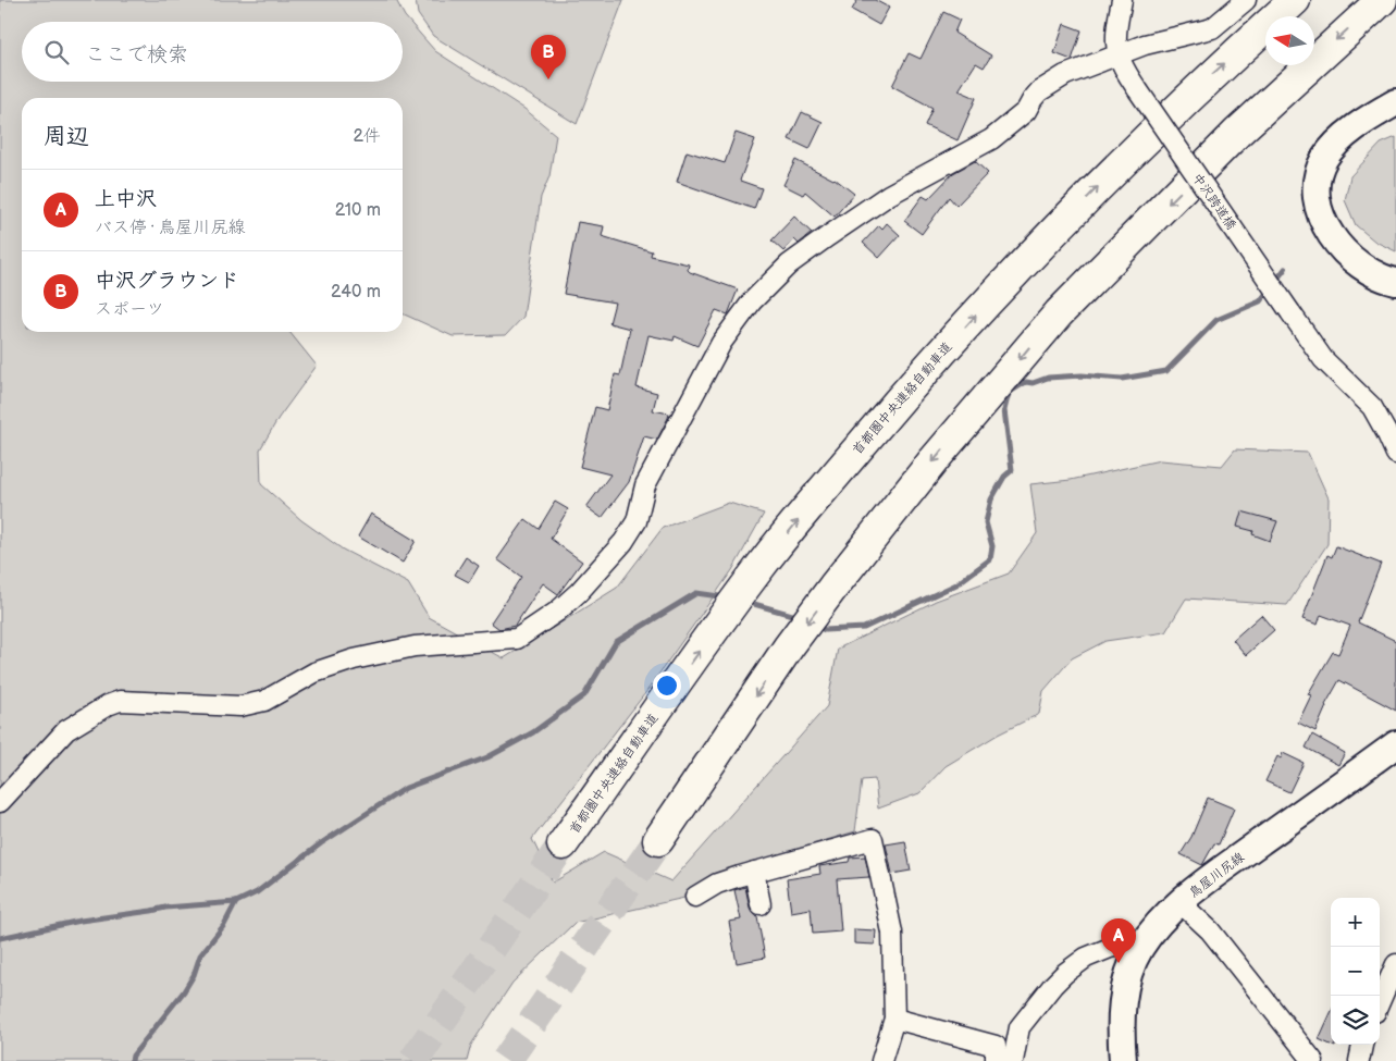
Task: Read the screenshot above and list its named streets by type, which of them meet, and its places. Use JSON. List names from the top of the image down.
{
  "streets": {
    "highway": ["首都圏中央連絡自動車道"],
    "main road": ["鳥屋川尻線"],
    "street": ["中沢跨道橋"]
  },
  "north": "left",
  "page": {
    "search": "ここで検索",
    "pins": ["B", "A"],
    "heading": ["周辺", "2件"],
    "list": [
      {
        "mark": "A",
        "name": "上中沢",
        "note": "バス停 · 鳥屋川尻線",
        "value": "210 m"
      },
      {
        "mark": "B",
        "name": "中沢グラウンド",
        "note": "スポーツ",
        "value": "240 m"
      }
    ],
    "map_buttons": ["+", "−"]
  }
}
